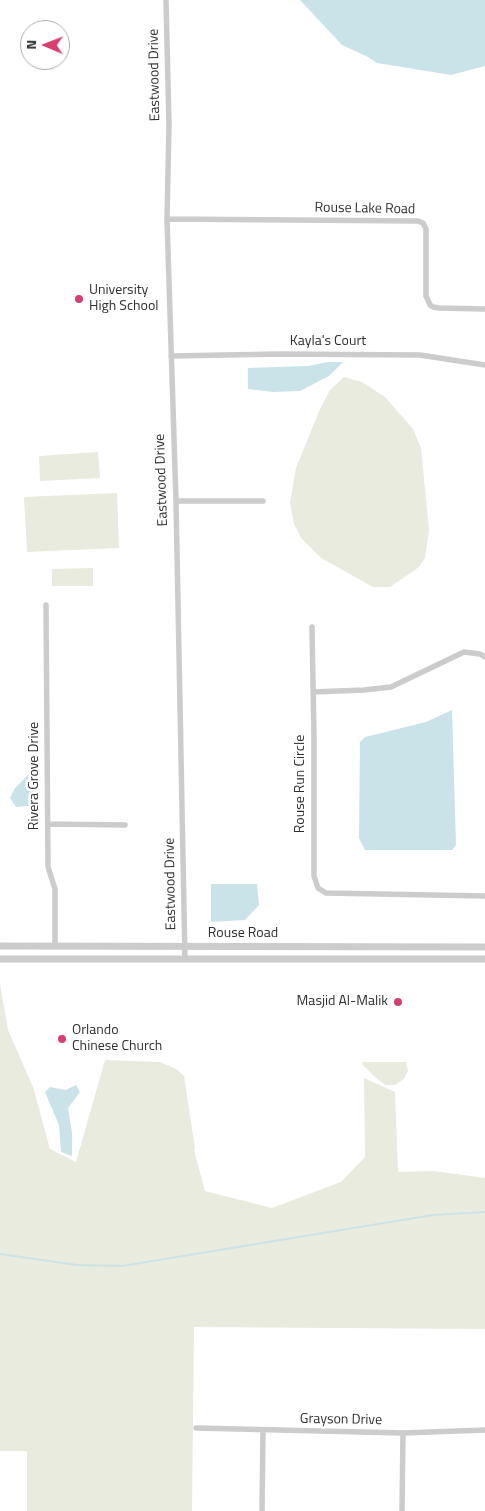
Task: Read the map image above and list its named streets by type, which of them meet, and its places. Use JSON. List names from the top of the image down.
{
  "streets": {
    "street": [
      "Eastwood Drive",
      "Rouse Lake Road",
      "Kayla's Court",
      "Rivera Grove Drive",
      "Rouse Run Circle",
      "Rouse Road",
      "Grayson Drive"
    ]
  },
  "crossings": [
    ["Eastwood Drive", "Rouse Lake Road"],
    ["Eastwood Drive", "Kayla's Court"],
    ["Eastwood Drive", "Rouse Road"],
    ["Rivera Grove Drive", "Rouse Road"]
  ],
  "places": ["University High School", "Masjid Al-Malik", "Orlando Chinese Church"],
  "north": "left"
}
